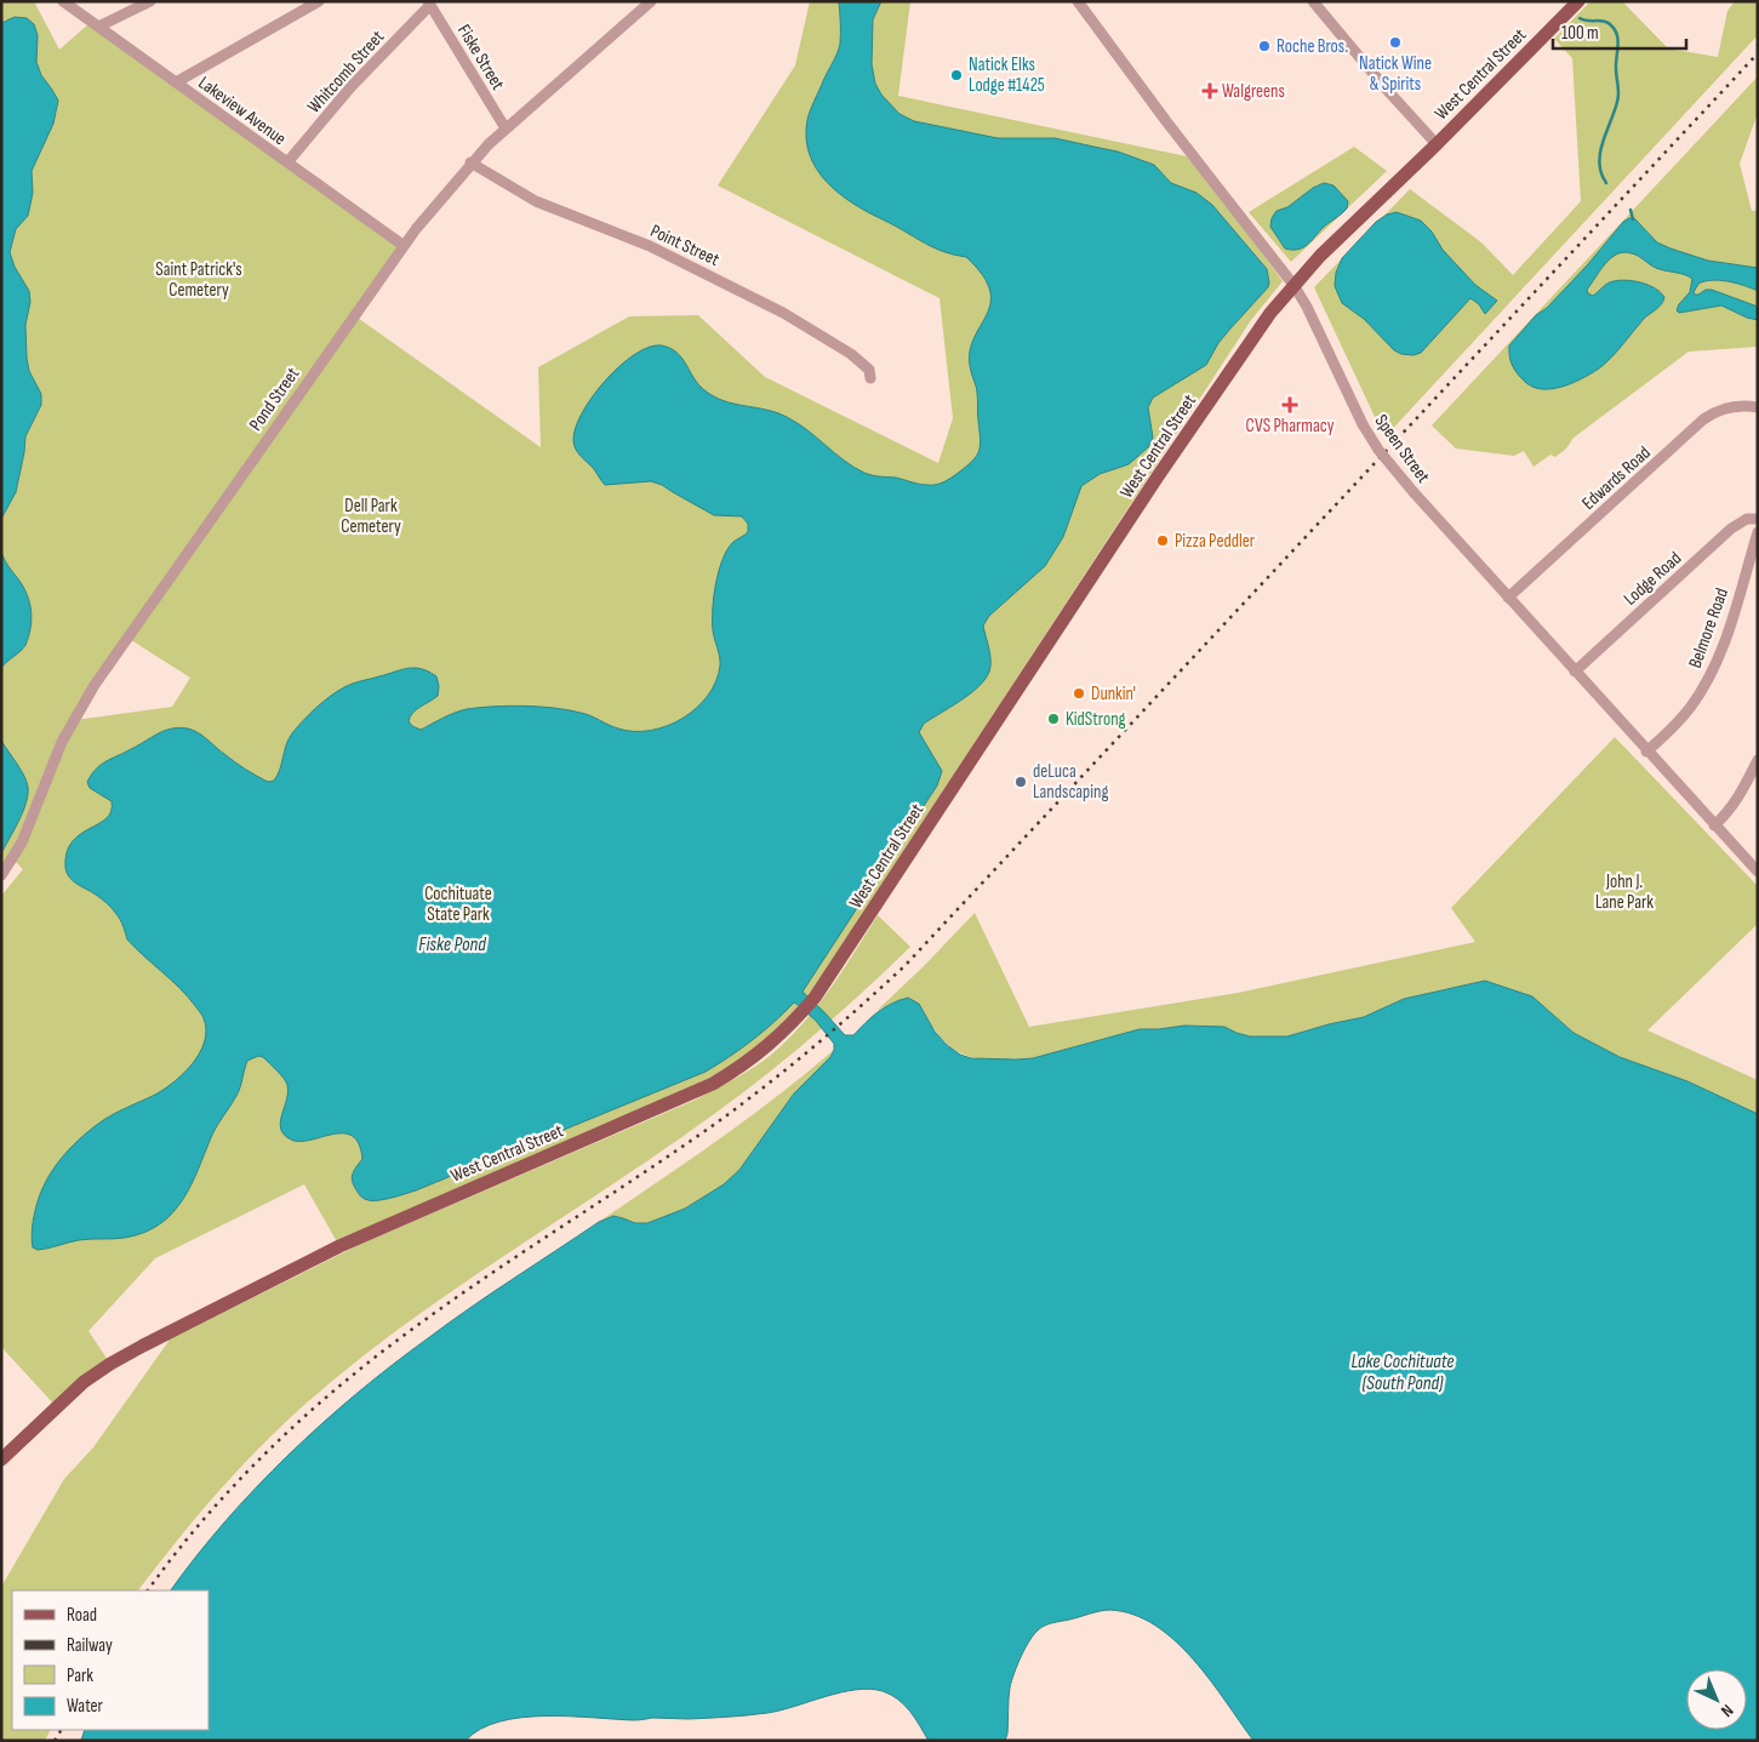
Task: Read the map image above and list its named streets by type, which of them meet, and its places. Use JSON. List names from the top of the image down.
{
  "streets": {
    "main road": ["West Central Street"],
    "street": [
      "Fiske Street",
      "Whitcomb Street",
      "Lakeview Avenue",
      "Point Street",
      "Pond Street",
      "Speen Street",
      "Edwards Road",
      "Lodge Road",
      "Belmore Road"
    ]
  },
  "crossings": [
    ["Fiske Street", "Whitcomb Street"],
    ["Fiske Street", "Pond Street"],
    ["Whitcomb Street", "Lakeview Avenue"],
    ["West Central Street", "Speen Street"],
    ["Lakeview Avenue", "Pond Street"],
    ["Point Street", "Pond Street"],
    ["Speen Street", "Edwards Road"],
    ["Speen Street", "Lodge Road"],
    ["Speen Street", "Belmore Road"]
  ],
  "water": ["Fiske Pond", "Lake Cochituate (South Pond)"],
  "parks": [
    "Saint Patrick's Cemetery",
    "Dell Park Cemetery",
    "John J. Lane Park",
    "Cochituate State Park"
  ],
  "places": {
    "other": [
      "Natick Wine & Spirits",
      "Roche Bros.",
      "Natick Elks Lodge #1425",
      "Pizza Peddler",
      "Dunkin'",
      "KidStrong",
      "deLuca Landscaping"
    ],
    "health": ["Walgreens", "CVS Pharmacy"]
  },
  "legend": [
    "Road",
    "Railway",
    "Park",
    "Water"
  ],
  "scale_bar": "100 m",
  "north": "bottom right"
}
